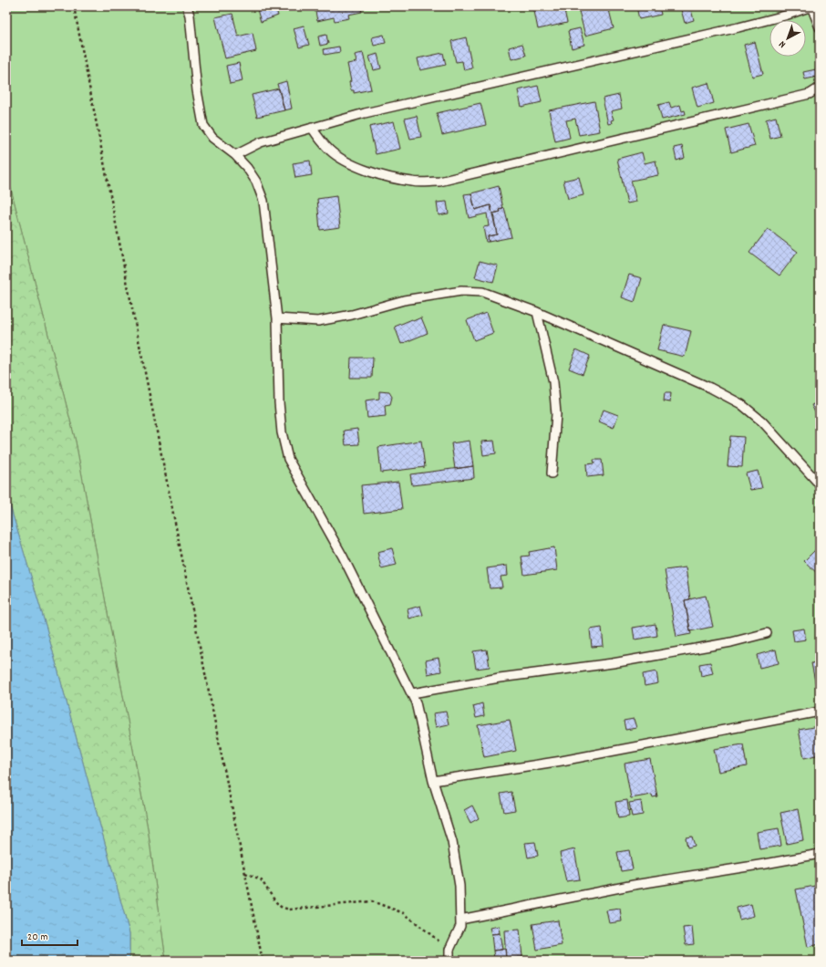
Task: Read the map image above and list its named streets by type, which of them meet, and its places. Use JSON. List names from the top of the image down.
{
  "scale_bar": "20 m",
  "north": "bottom left"
}
